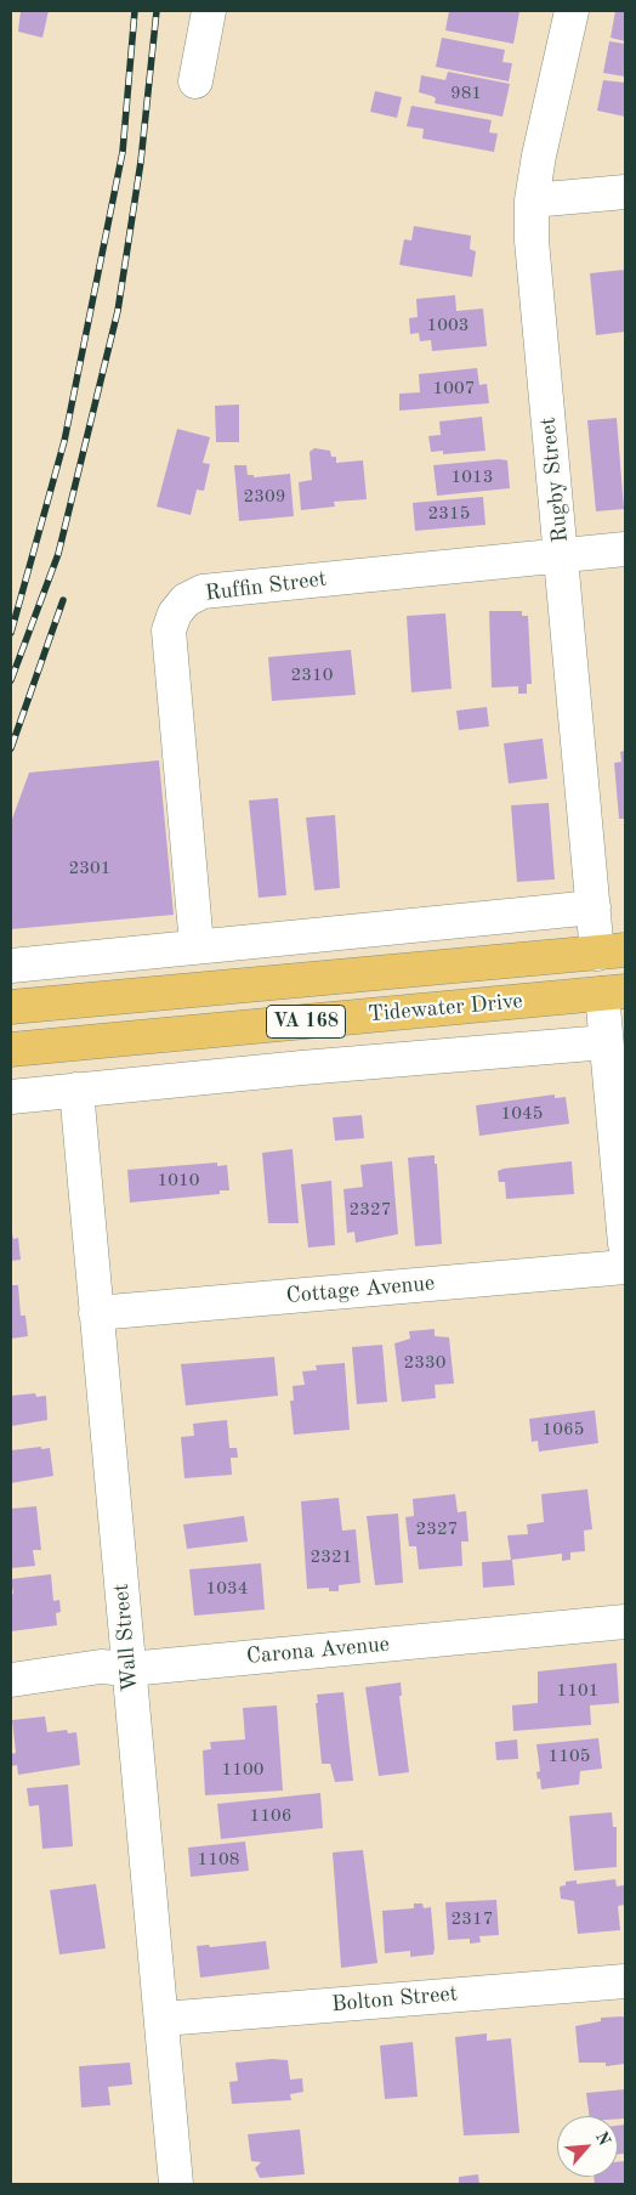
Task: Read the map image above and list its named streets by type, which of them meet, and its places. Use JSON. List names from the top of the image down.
{
  "streets": {
    "highway": ["Tidewater Drive", "VA 168"],
    "street": [
      "Rugby Street",
      "Ruffin Street",
      "Cottage Avenue",
      "Wall Street",
      "Carona Avenue",
      "Bolton Street"
    ]
  },
  "crossings": [
    ["Rugby Street", "Ruffin Street"],
    ["Rugby Street", "Tidewater Drive"],
    ["Cottage Avenue", "Wall Street"],
    ["Wall Street", "Carona Avenue"],
    ["Wall Street", "Bolton Street"]
  ],
  "house_numbers": [
    "981",
    "1003",
    "1007",
    "1013",
    "2309",
    "2315",
    "2310",
    "2301",
    "1045",
    "1010",
    "2327",
    "2330",
    "1065",
    "2327",
    "2321",
    "1034",
    "1101",
    "1105",
    "1100",
    "1106",
    "1108",
    "2317"
  ],
  "north": "top right"
}
